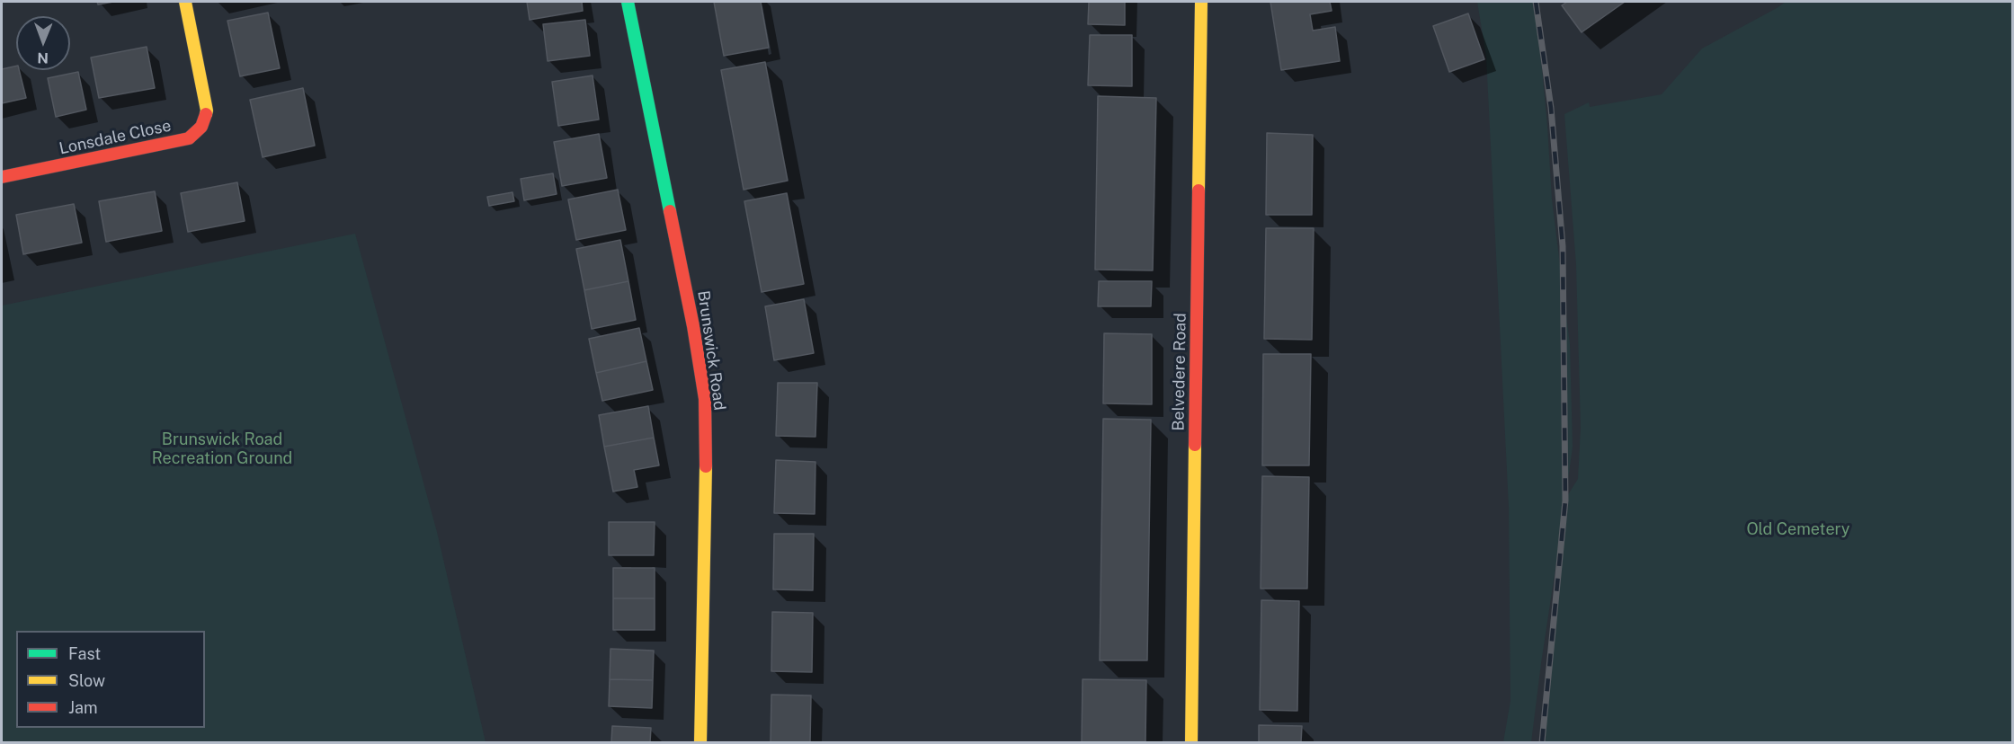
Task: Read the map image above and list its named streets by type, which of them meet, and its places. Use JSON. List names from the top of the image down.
{
  "streets": {
    "street": ["Lonsdale Close", "Brunswick Road", "Belvedere Road"]
  },
  "parks": ["Brunswick Road Recreation Ground", "Old Cemetery"],
  "legend": ["Fast", "Slow", "Jam"],
  "north": "bottom"
}
